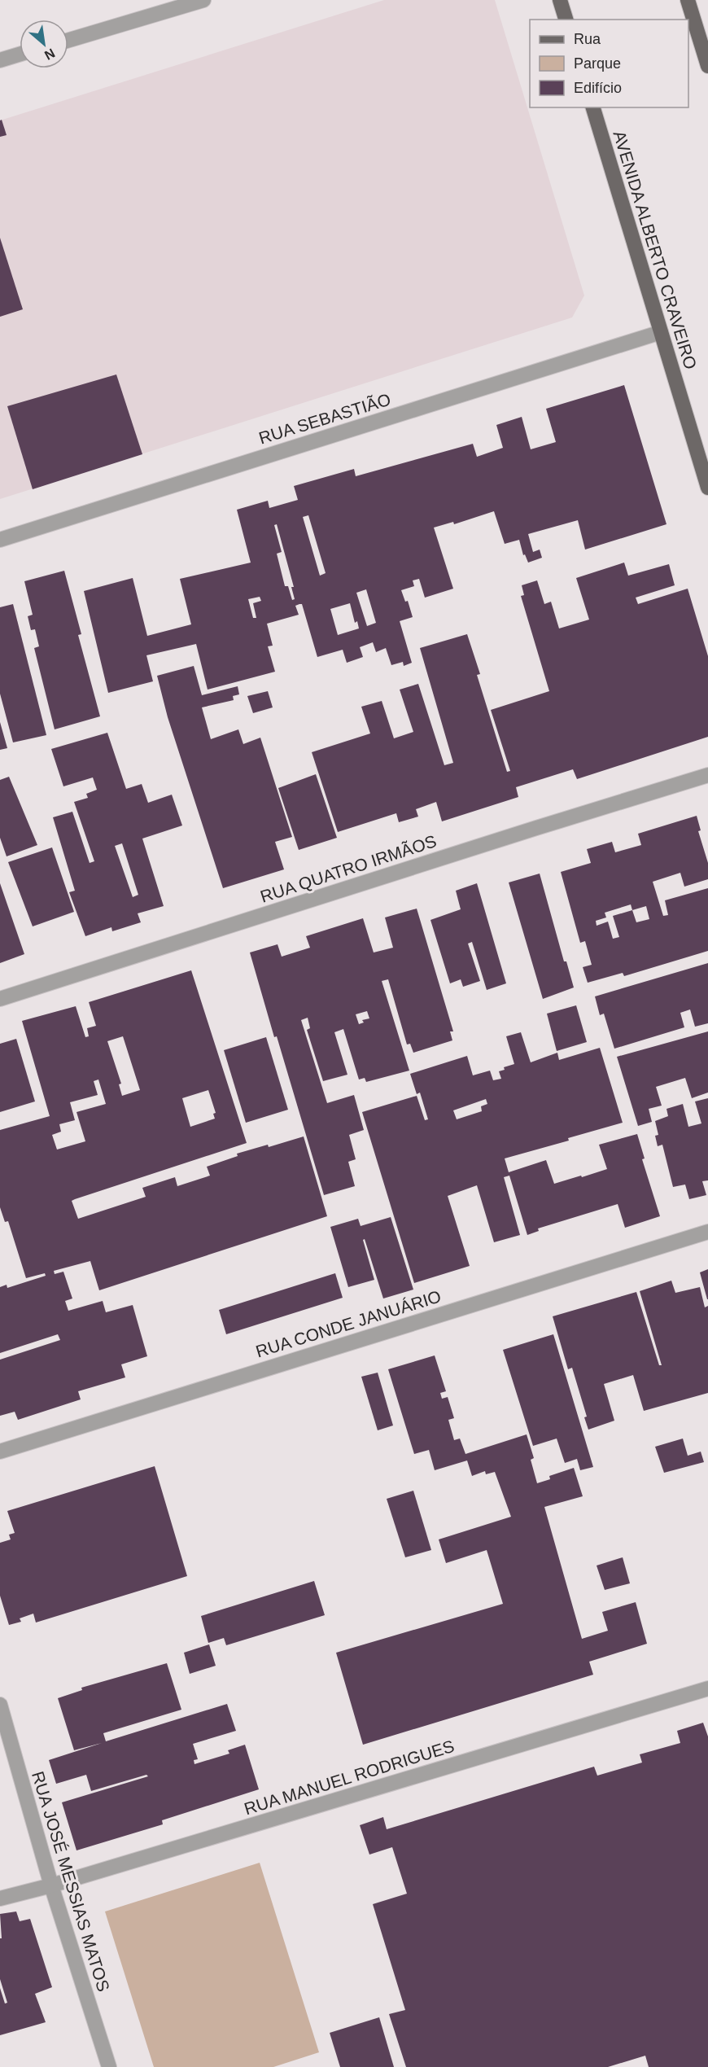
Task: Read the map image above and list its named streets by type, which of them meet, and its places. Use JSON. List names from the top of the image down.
{
  "streets": {
    "main road": ["AVENIDA ALBERTO CRAVEIRO"],
    "street": [
      "RUA SEBASTIÃO",
      "RUA QUATRO IRMÃOS",
      "RUA CONDE JANUÁRIO",
      "RUA MANUEL RODRIGUES",
      "RUA JOSÉ MESSIAS MATOS"
    ]
  },
  "crossings": [
    ["AVENIDA ALBERTO CRAVEIRO", "RUA SEBASTIÃO"],
    ["RUA MANUEL RODRIGUES", "RUA JOSÉ MESSIAS MATOS"]
  ],
  "legend": ["Rua", "Parque", "Edifício"],
  "north": "bottom right"
}
